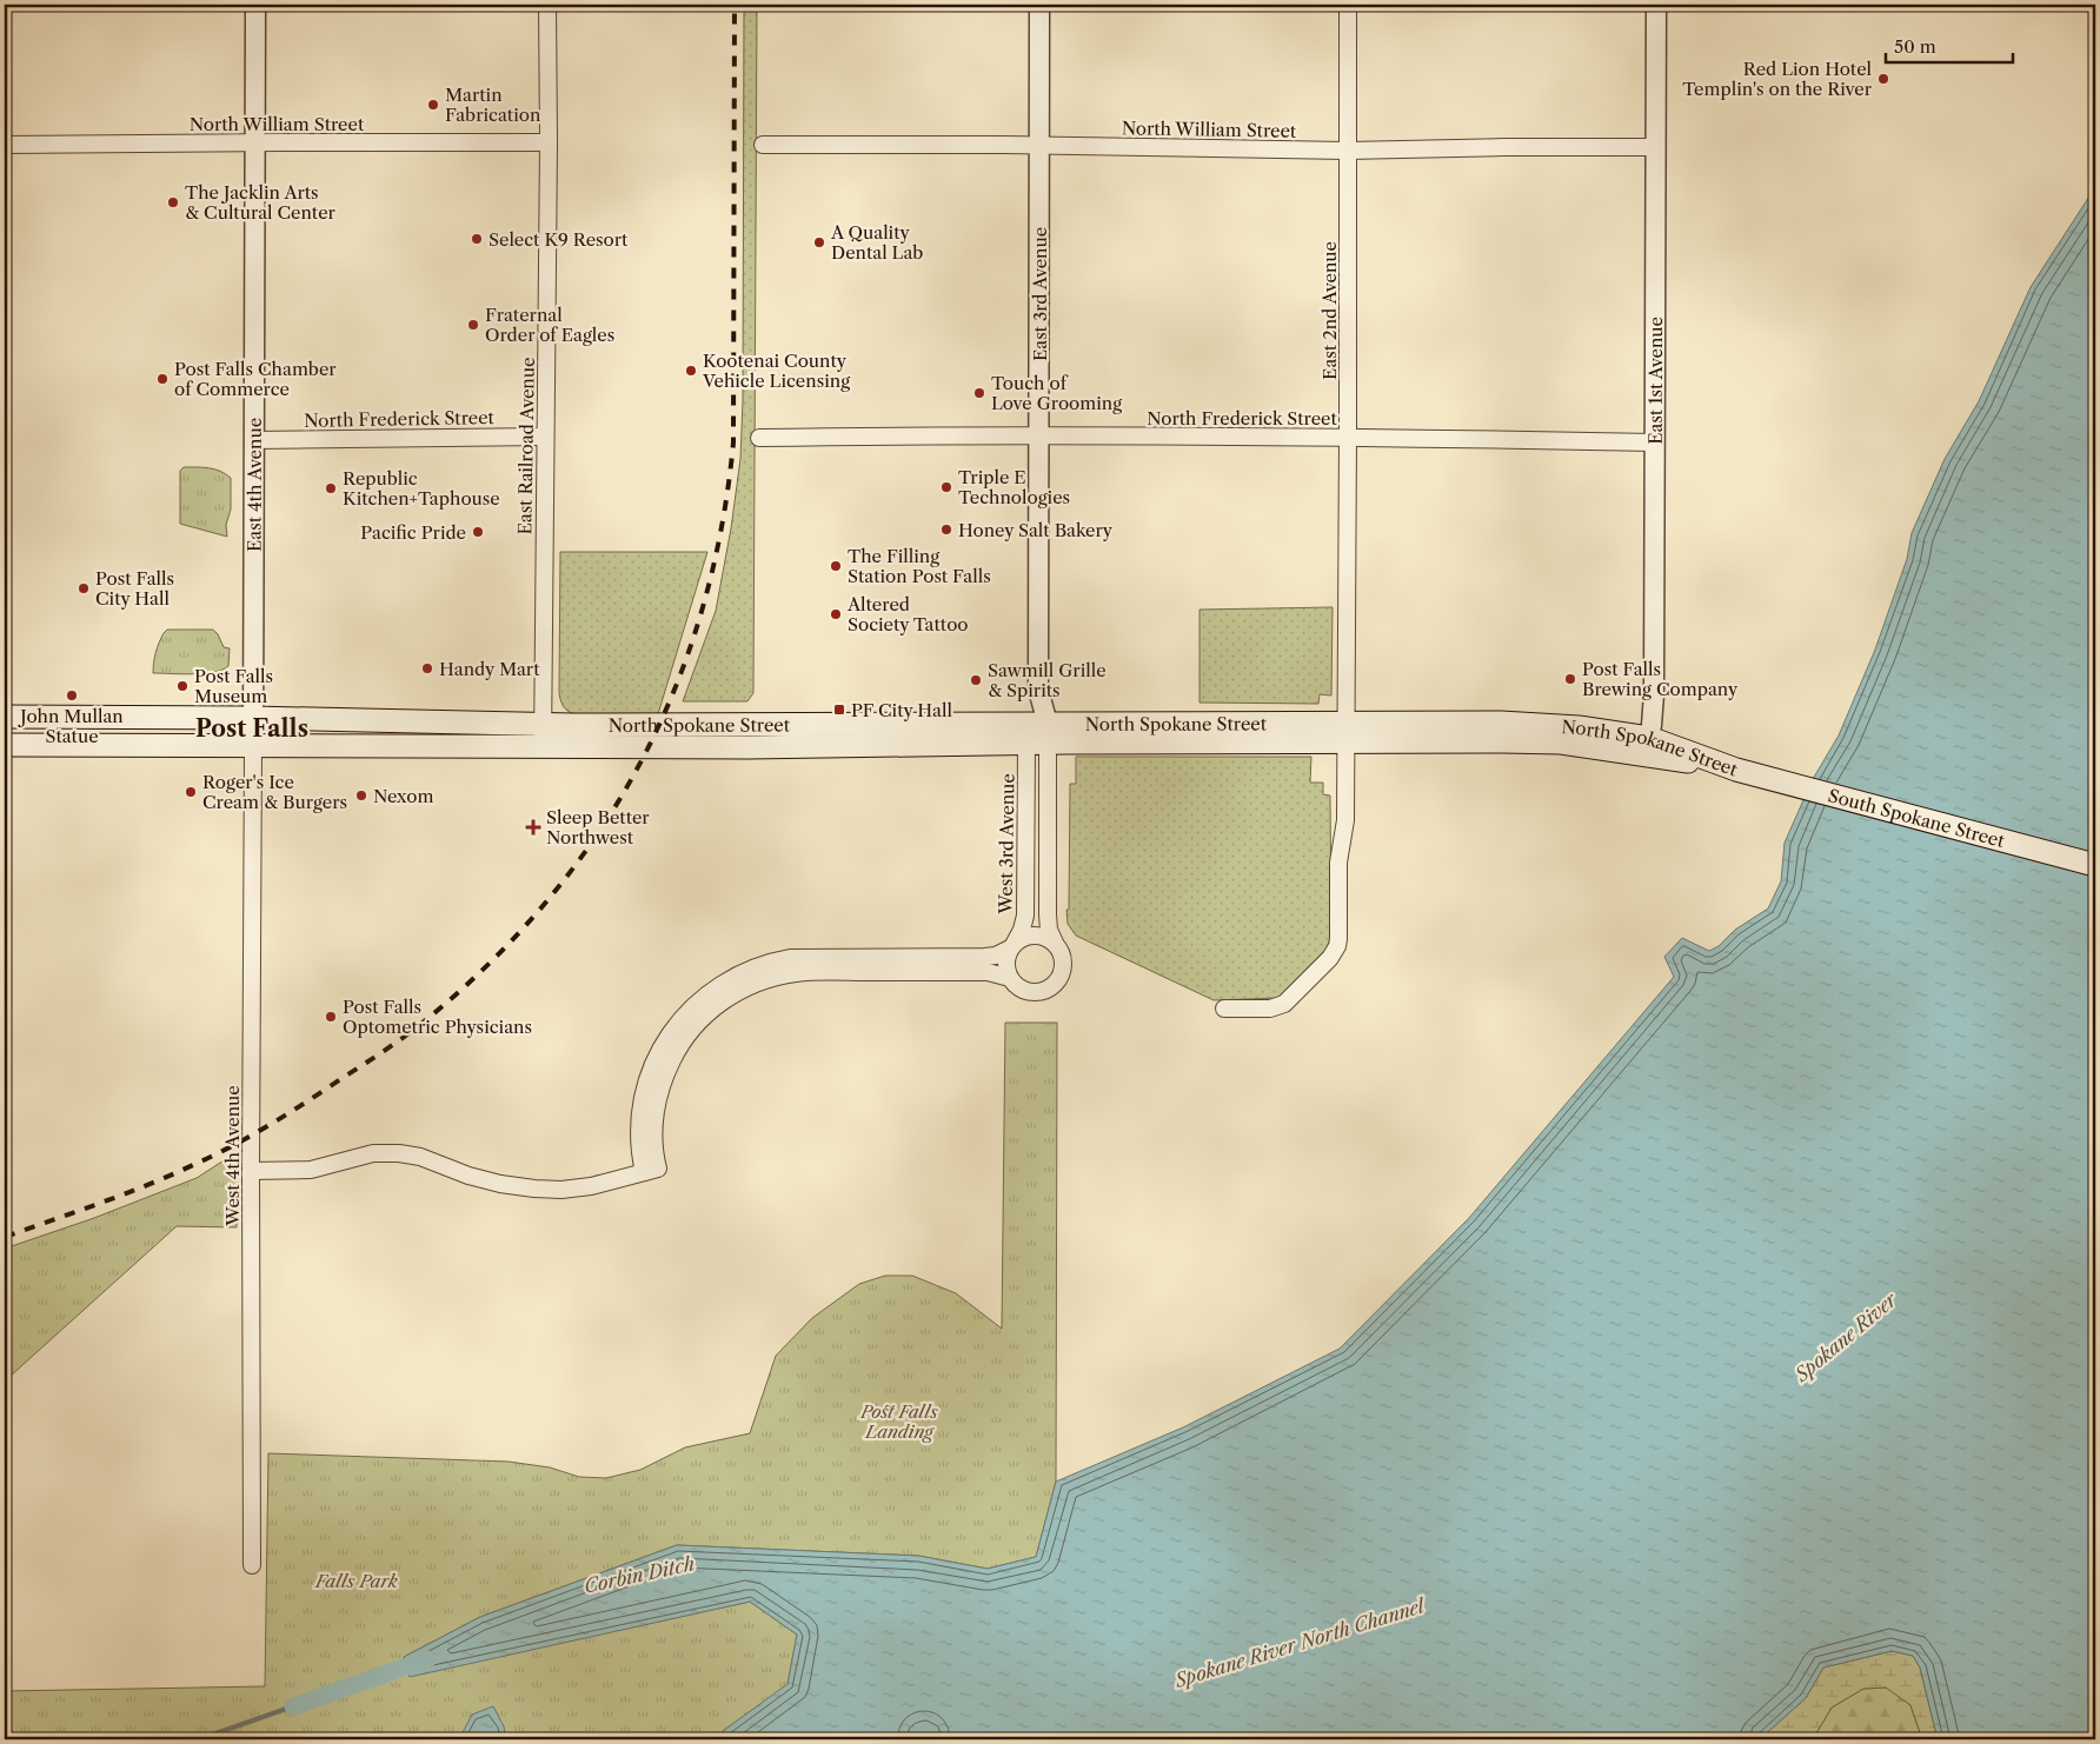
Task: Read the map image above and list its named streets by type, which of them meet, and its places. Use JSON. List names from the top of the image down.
{
  "streets": {
    "main road": ["North Spokane Street", "South Spokane Street"],
    "street": [
      "North William Street",
      "East 3rd Avenue",
      "East 2nd Avenue",
      "East 1st Avenue",
      "North Frederick Street",
      "East Railroad Avenue",
      "East 4th Avenue",
      "West 3rd Avenue",
      "West 4th Avenue"
    ]
  },
  "crossings": [
    ["North William Street", "East 3rd Avenue"],
    ["North William Street", "East 2nd Avenue"],
    ["North William Street", "East 1st Avenue"],
    ["North William Street", "East Railroad Avenue"],
    ["North William Street", "East 4th Avenue"],
    ["East 3rd Avenue", "North Frederick Street"],
    ["East 3rd Avenue", "North Spokane Street"],
    ["East 3rd Avenue", "West 3rd Avenue"],
    ["East 2nd Avenue", "North Frederick Street"],
    ["East 2nd Avenue", "North Spokane Street"],
    ["East 1st Avenue", "North Frederick Street"],
    ["East 1st Avenue", "North Spokane Street"],
    ["North Frederick Street", "East Railroad Avenue"],
    ["North Frederick Street", "East 4th Avenue"],
    ["East Railroad Avenue", "North Spokane Street"],
    ["East 4th Avenue", "North Spokane Street"],
    ["East 4th Avenue", "West 4th Avenue"],
    ["North Spokane Street", "South Spokane Street"],
    ["North Spokane Street", "West 3rd Avenue"],
    ["North Spokane Street", "West 4th Avenue"]
  ],
  "districts": ["Post Falls"],
  "water": ["Spokane River", "Corbin Ditch", "Spokane River North Channel"],
  "parks": ["Post Falls Landing", "Falls Park"],
  "places": {
    "other": [
      "Red Lion Hotel Templin's on the River",
      "Martin Fabrication",
      "The Jacklin Arts & Cultural Center",
      "Select K9 Resort",
      "A Quality Dental Lab",
      "Fraternal Order of Eagles",
      "Kootenai County Vehicle Licensing",
      "Post Falls Chamber of Commerce",
      "Touch of Love Grooming",
      "Triple E Technologies",
      "Republic Kitchen+Taphouse",
      "Honey Salt Bakery",
      "Pacific Pride",
      "The Filling Station Post Falls",
      "Post Falls City Hall",
      "Altered Society Tattoo",
      "Handy Mart",
      "Post Falls Brewing Company",
      "Sawmill Grille & Spirits",
      "Post Falls Museum",
      "John Mullan Statue",
      "Roger's Ice Cream & Burgers",
      "Nexom",
      "Post Falls Optometric Physicians"
    ],
    "transit": ["PF City Hall"],
    "health": ["Sleep Better Northwest"]
  },
  "scale_bar": "50 m"
}
